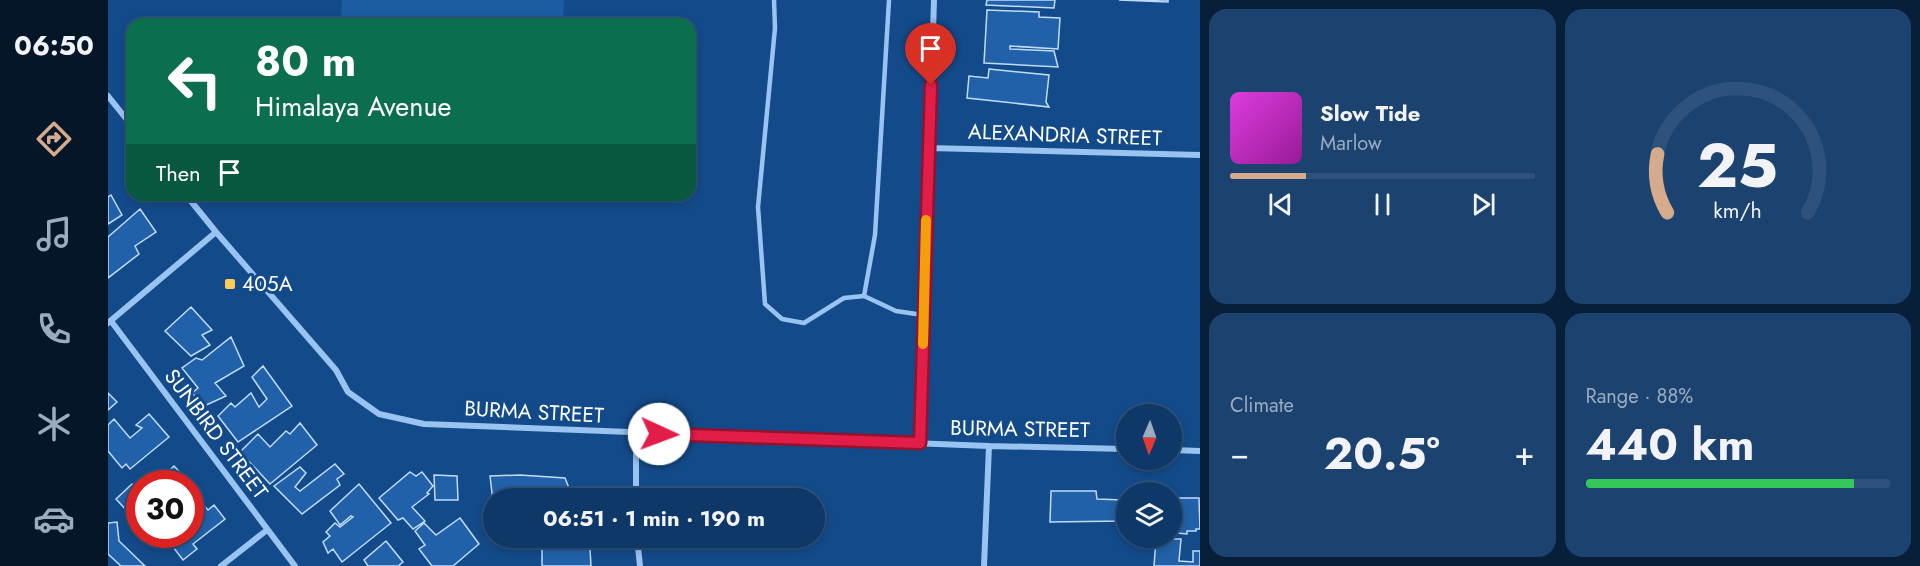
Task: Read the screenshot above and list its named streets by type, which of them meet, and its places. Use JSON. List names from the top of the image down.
{
  "streets": {
    "street": ["ALEXANDRIA STREET", "BURMA STREET", "SUNBIRD STREET"]
  },
  "places": {
    "transit": ["405A"]
  },
  "north": "bottom",
  "page": {
    "tabs": "06:50",
    "turn": ["80 m", "Himalaya Avenue"],
    "song": ["Slow Tide", "Marlow"],
    "then": "Then",
    "tile": [
      "Climate",
      ["Range · 88%", "440 km"]
    ],
    "heat": ["−", "20.5°", "+"],
    "limit": "30",
    "trip": "06:51 · 1 min · 190 m",
    "gauge": ["25", "km/h"]
  }
}
